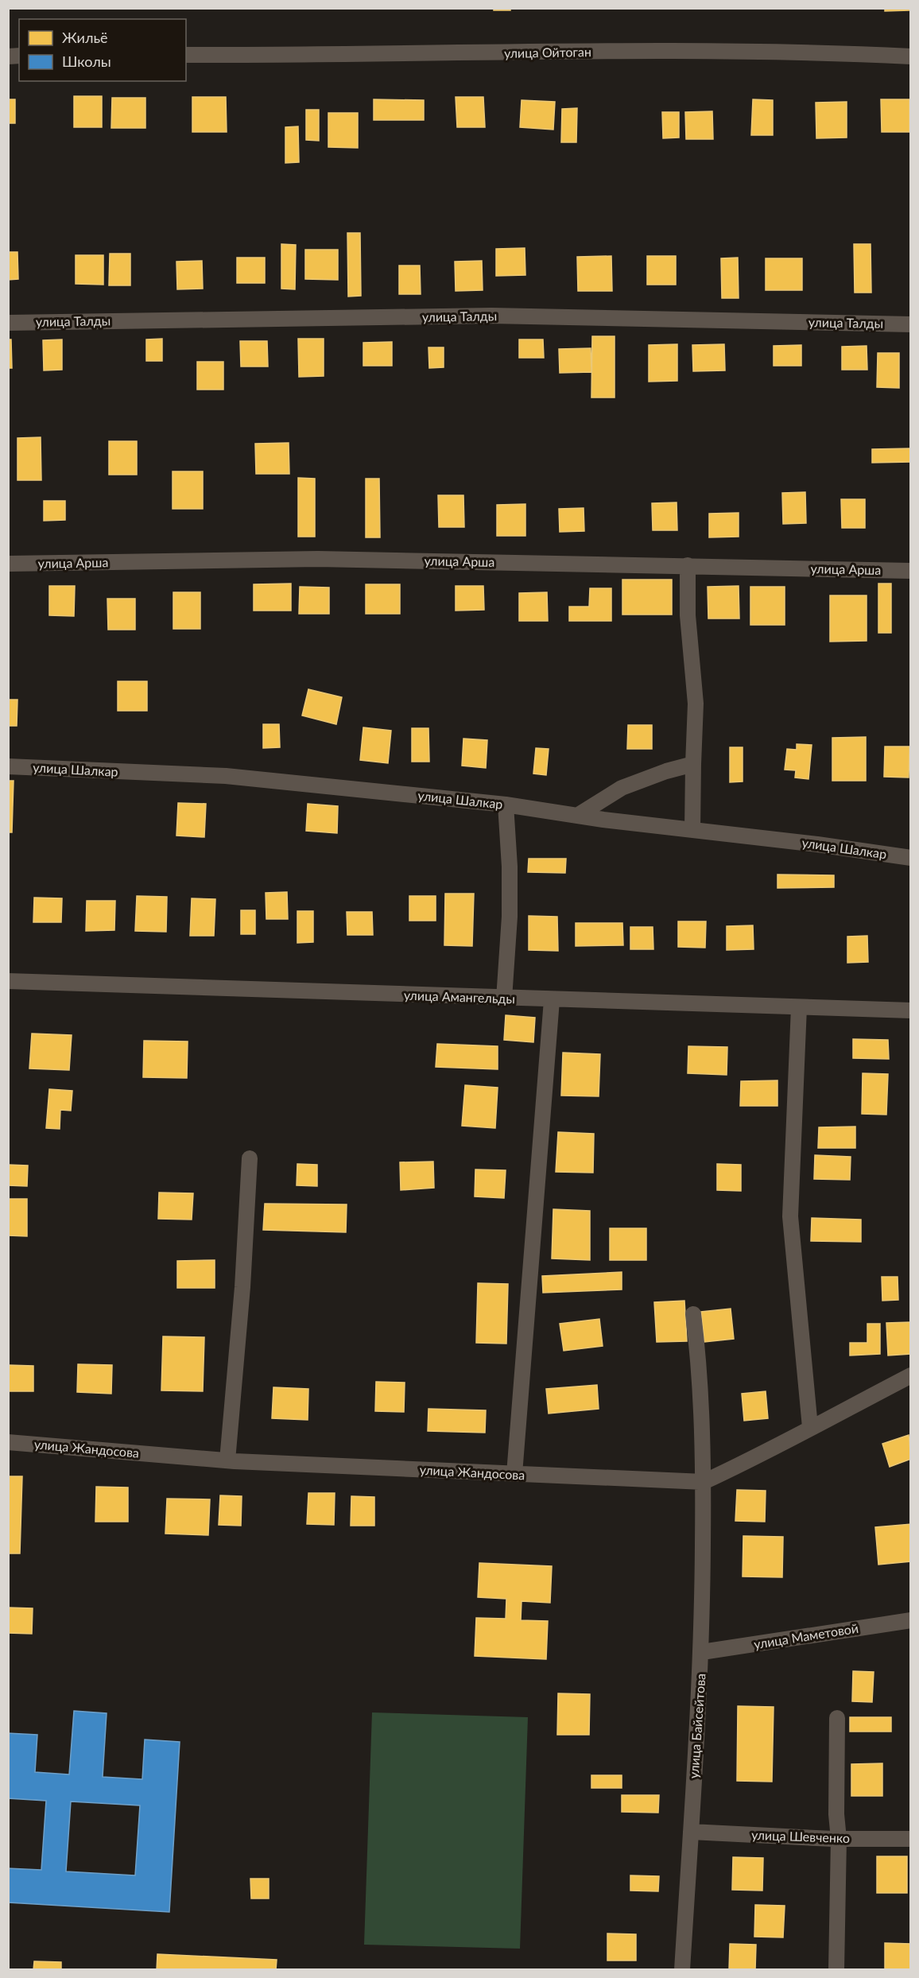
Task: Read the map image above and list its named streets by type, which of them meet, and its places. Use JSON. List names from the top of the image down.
{
  "streets": {
    "street": [
      "улица Ойтоган",
      "улица Талды",
      "улица Арша",
      "улица Шалкар",
      "улица Амангельды",
      "улица Жандосова",
      "улица Маметовой",
      "улица Байсейтова",
      "улица Шевченко"
    ]
  },
  "crossings": [
    ["улица Жандосова", "улица Байсейтова"],
    ["улица Маметовой", "улица Байсейтова"],
    ["улица Байсейтова", "улица Шевченко"]
  ],
  "legend": ["Жильё", "Школы"]
}
